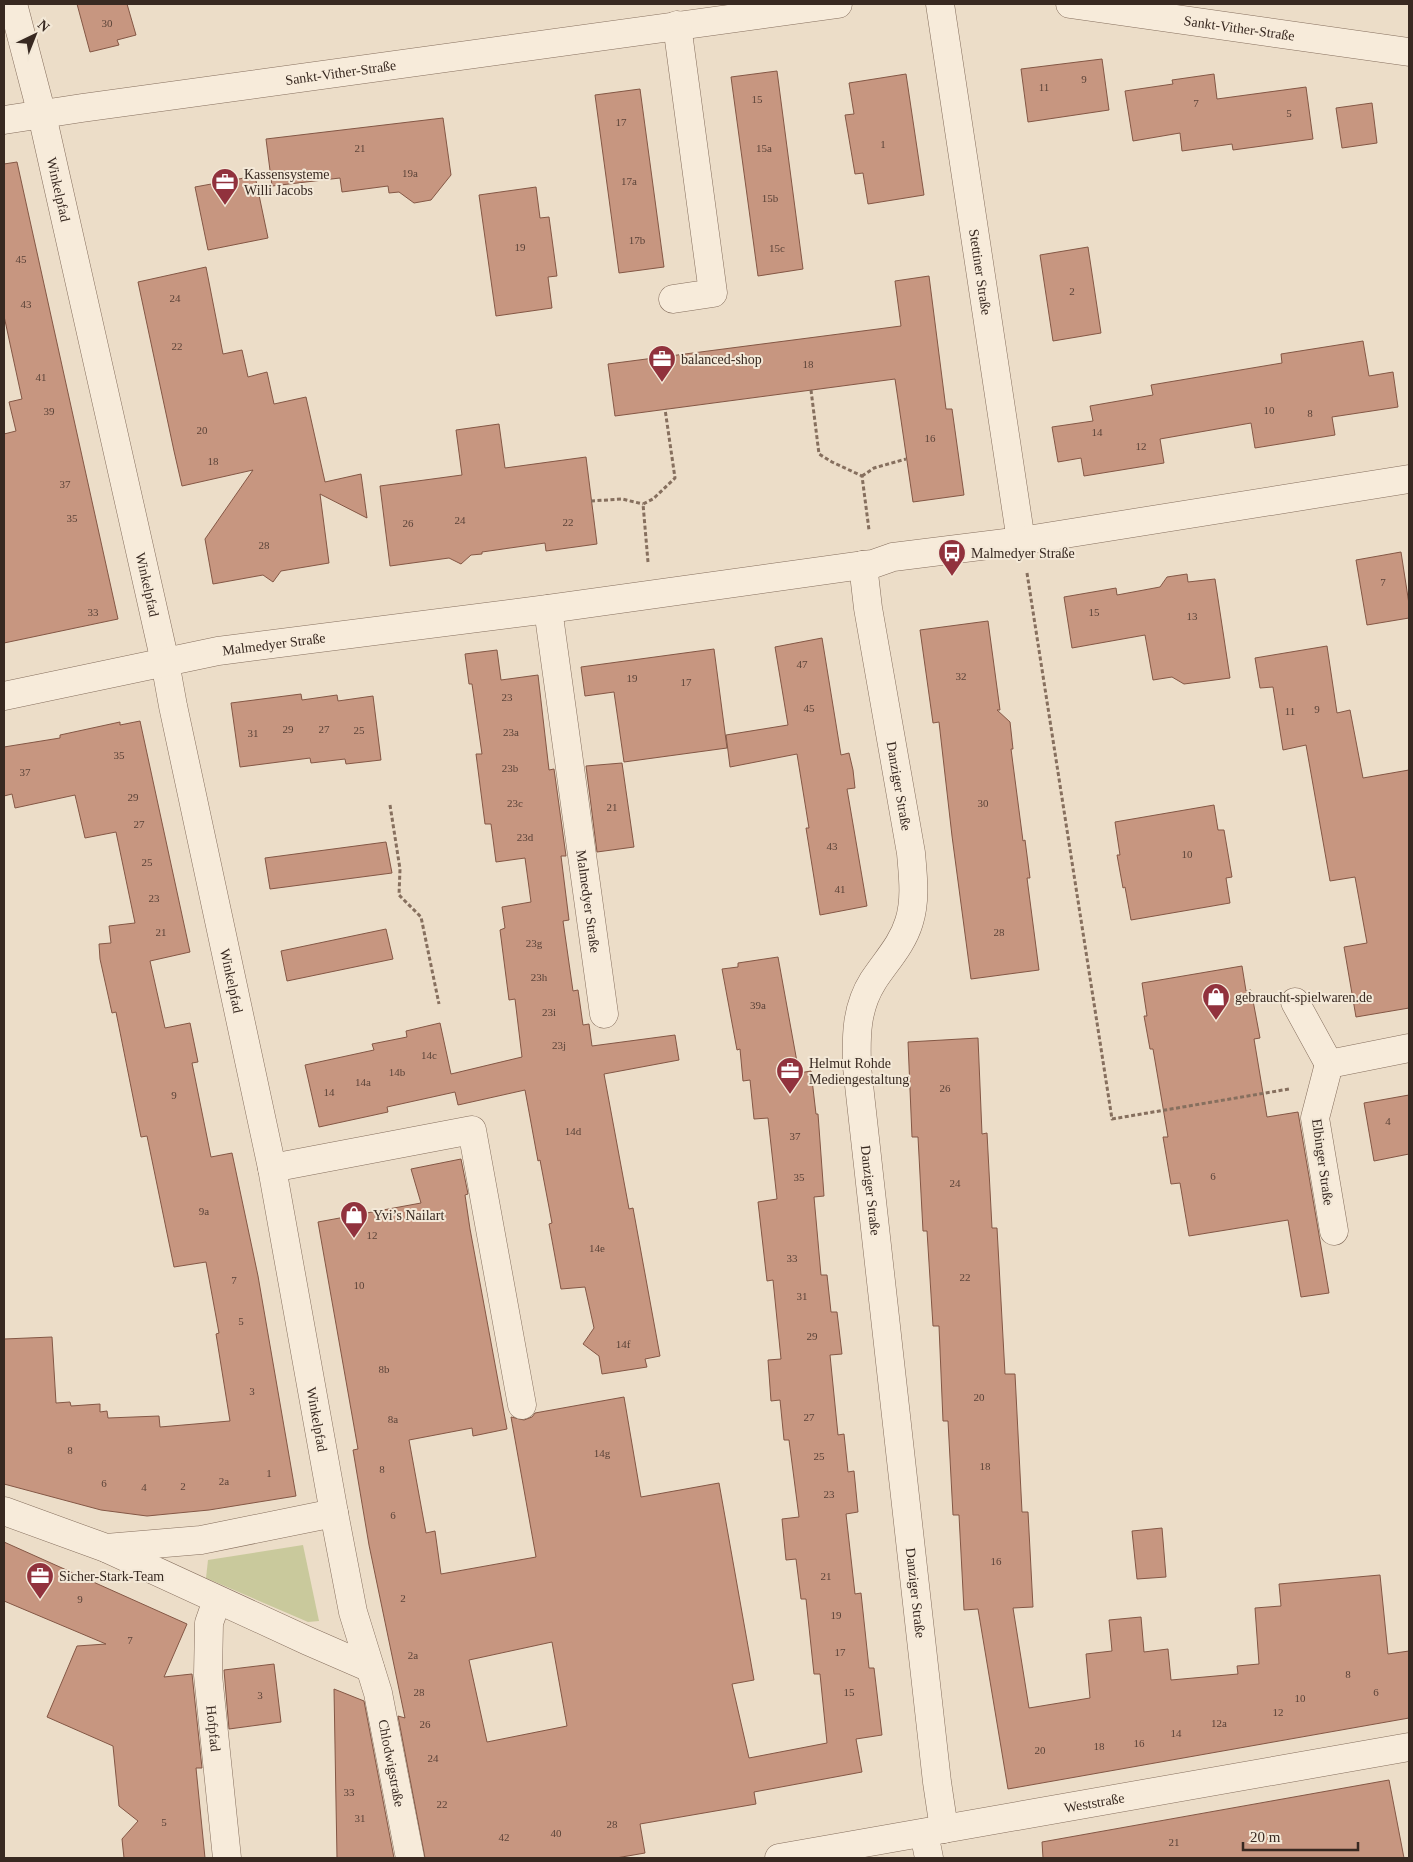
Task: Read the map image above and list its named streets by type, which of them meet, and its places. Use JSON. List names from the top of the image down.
{
  "streets": {
    "street": [
      "Sankt-Vither-Straße",
      "Winkelpfad",
      "Stettiner Straße",
      "Malmedyer Straße",
      "Danziger Straße",
      "Elbinger Straße",
      "Hofpfad",
      "Chlodwigstraße",
      "Weststraße"
    ]
  },
  "crossings": [
    ["Sankt-Vither-Straße", "Winkelpfad"],
    ["Winkelpfad", "Malmedyer Straße"],
    ["Winkelpfad", "Chlodwigstraße"],
    ["Stettiner Straße", "Malmedyer Straße"],
    ["Malmedyer Straße", "Danziger Straße"],
    ["Danziger Straße", "Weststraße"]
  ],
  "places": {
    "office": [
      "Kassensysteme Willi Jacobs",
      "balanced-shop",
      "Helmut Rohde Mediengestaltung",
      "Sicher-Stark-Team"
    ],
    "bus stop": ["Malmedyer Straße"],
    "shop": ["gebraucht-spielwaren.de", "Yvi’s Nailart"]
  },
  "house_numbers": [
    "30",
    "9",
    "11",
    "15",
    "7",
    "5",
    "17",
    "1",
    "21",
    "15a",
    "19a",
    "17a",
    "15b",
    "17b",
    "19",
    "15c",
    "45",
    "2",
    "24",
    "43",
    "22",
    "18",
    "41",
    "10",
    "39",
    "8",
    "20",
    "14",
    "16",
    "12",
    "18",
    "37",
    "35",
    "24",
    "22",
    "26",
    "28",
    "7",
    "33",
    "15",
    "13",
    "47",
    "32",
    "19",
    "17",
    "23",
    "45",
    "9",
    "11",
    "29",
    "27",
    "25",
    "23a",
    "31",
    "35",
    "23b",
    "37",
    "29",
    "23c",
    "30",
    "21",
    "27",
    "23d",
    "43",
    "10",
    "25",
    "41",
    "23",
    "21",
    "28",
    "23g",
    "23h",
    "39a",
    "23i",
    "23j",
    "14c",
    "14b",
    "14a",
    "26",
    "14",
    "9",
    "4",
    "14d",
    "37",
    "6",
    "35",
    "24",
    "9a",
    "12",
    "14e",
    "33",
    "22",
    "7",
    "10",
    "31",
    "5",
    "29",
    "14f",
    "8b",
    "3",
    "20",
    "27",
    "8a",
    "8",
    "14g",
    "25",
    "18",
    "8",
    "1",
    "2a",
    "6",
    "2",
    "4",
    "23",
    "6",
    "16",
    "21",
    "2",
    "9",
    "19",
    "7",
    "17",
    "2a",
    "8",
    "28",
    "15",
    "6",
    "3",
    "10",
    "12",
    "12a",
    "26",
    "14",
    "16",
    "18",
    "20",
    "24",
    "33",
    "22",
    "31",
    "5",
    "28",
    "40",
    "42",
    "21"
  ],
  "scale_bar": "20 m",
  "north": "top right"
}
